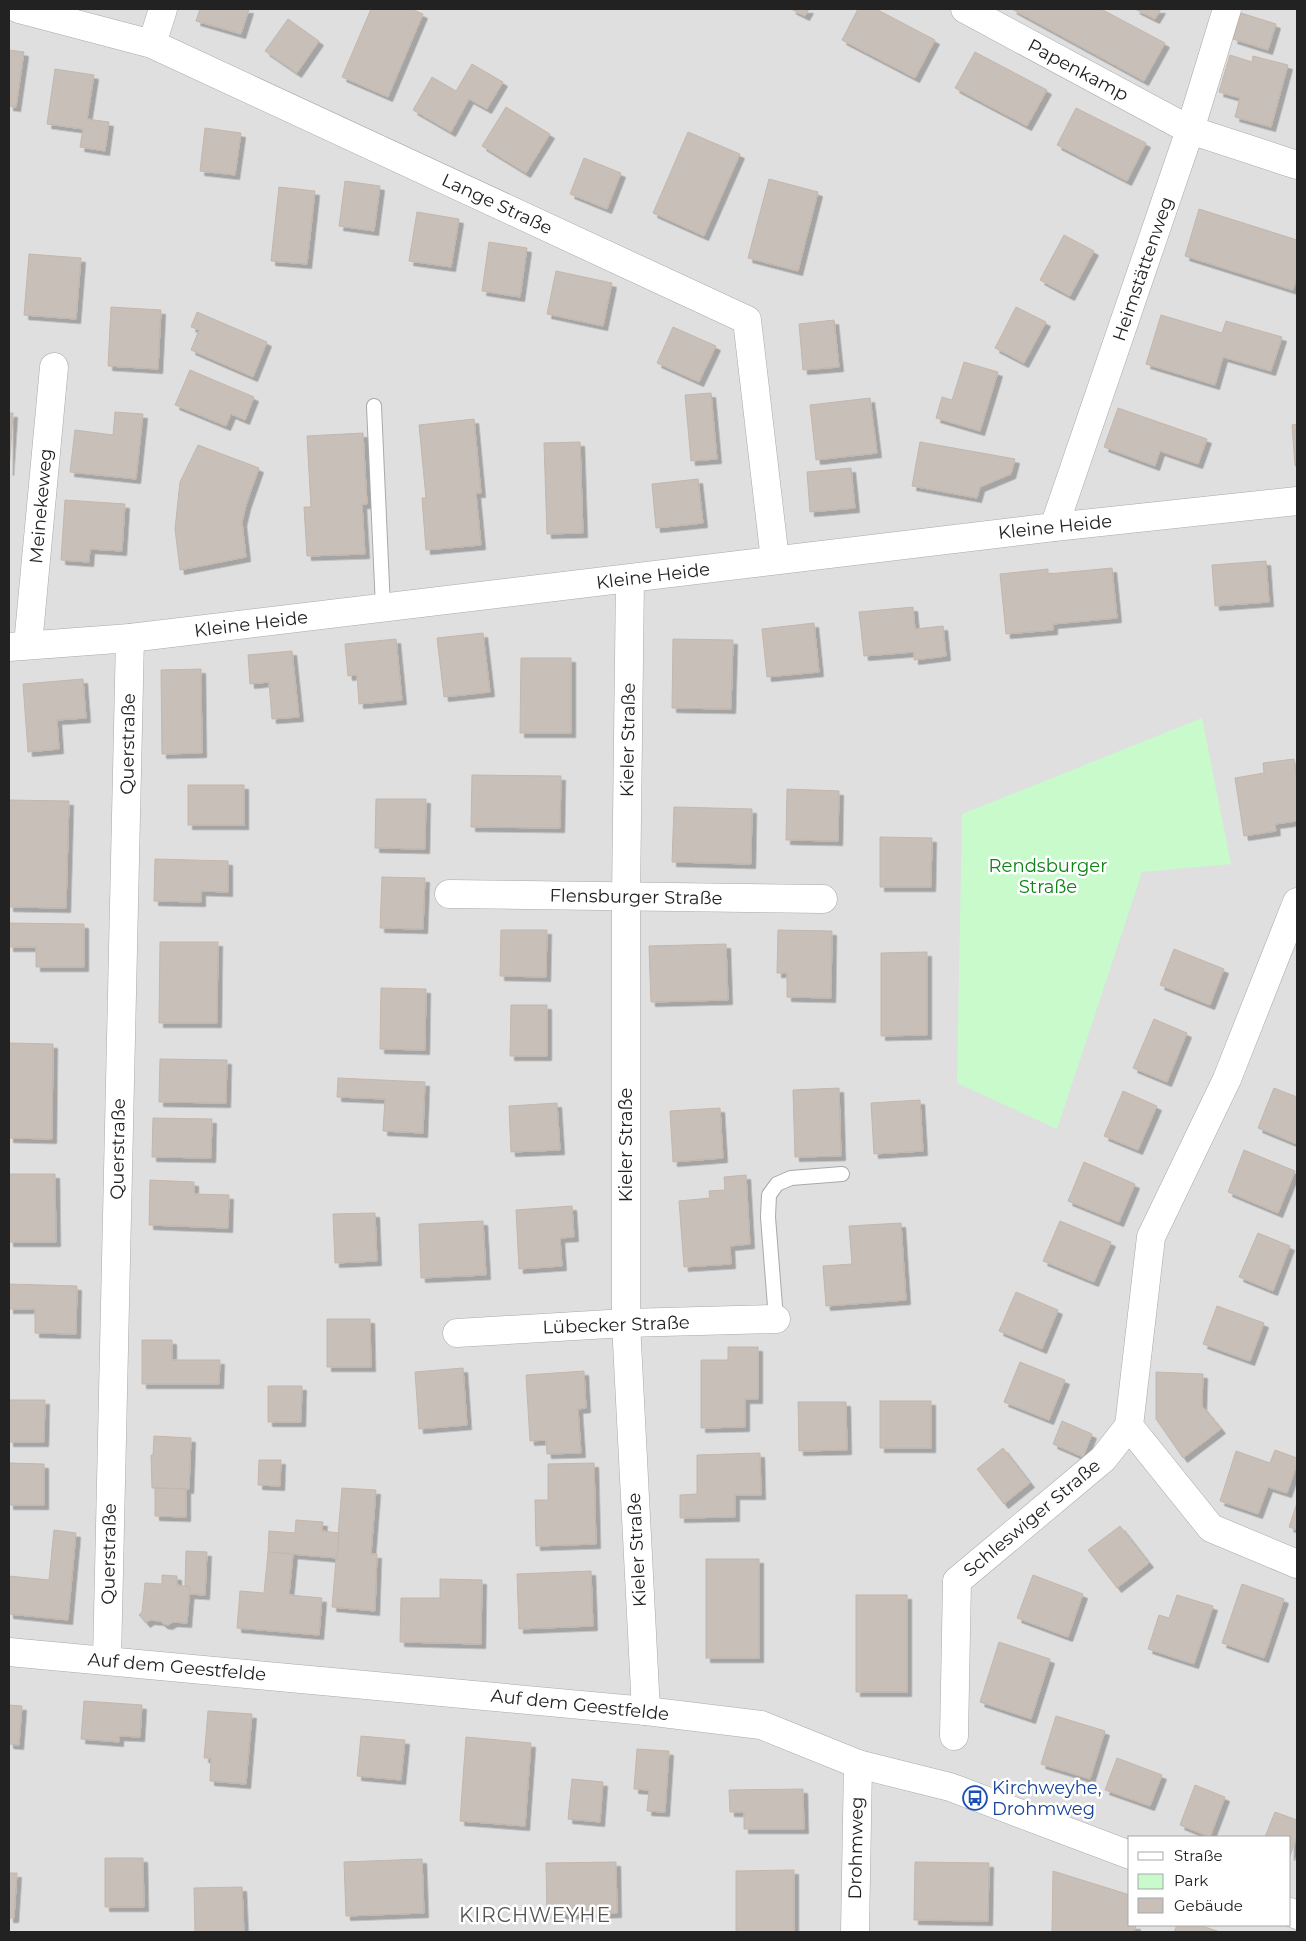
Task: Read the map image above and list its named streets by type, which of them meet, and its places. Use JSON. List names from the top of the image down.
{
  "streets": {
    "street": [
      "Papenkamp",
      "Lange Straße",
      "Heimstättenweg",
      "Meinekeweg",
      "Kleine Heide",
      "Kieler Straße",
      "Querstraße",
      "Flensburger Straße",
      "Lübecker Straße",
      "Schleswiger Straße",
      "Auf dem Geestfelde",
      "Drohmweg"
    ]
  },
  "crossings": [
    ["Papenkamp", "Heimstättenweg"],
    ["Lange Straße", "Kleine Heide"],
    ["Heimstättenweg", "Kleine Heide"],
    ["Meinekeweg", "Kleine Heide"],
    ["Kleine Heide", "Kieler Straße"],
    ["Kleine Heide", "Querstraße"],
    ["Kieler Straße", "Flensburger Straße"],
    ["Kieler Straße", "Lübecker Straße"],
    ["Kieler Straße", "Auf dem Geestfelde"],
    ["Querstraße", "Auf dem Geestfelde"],
    ["Auf dem Geestfelde", "Drohmweg"]
  ],
  "districts": ["KIRCHWEYHE"],
  "parks": ["Rendsburger Straße"],
  "places": {
    "bus stop": ["Kirchweyhe, Drohmweg"]
  },
  "legend": ["Straße", "Park", "Gebäude"]
}
